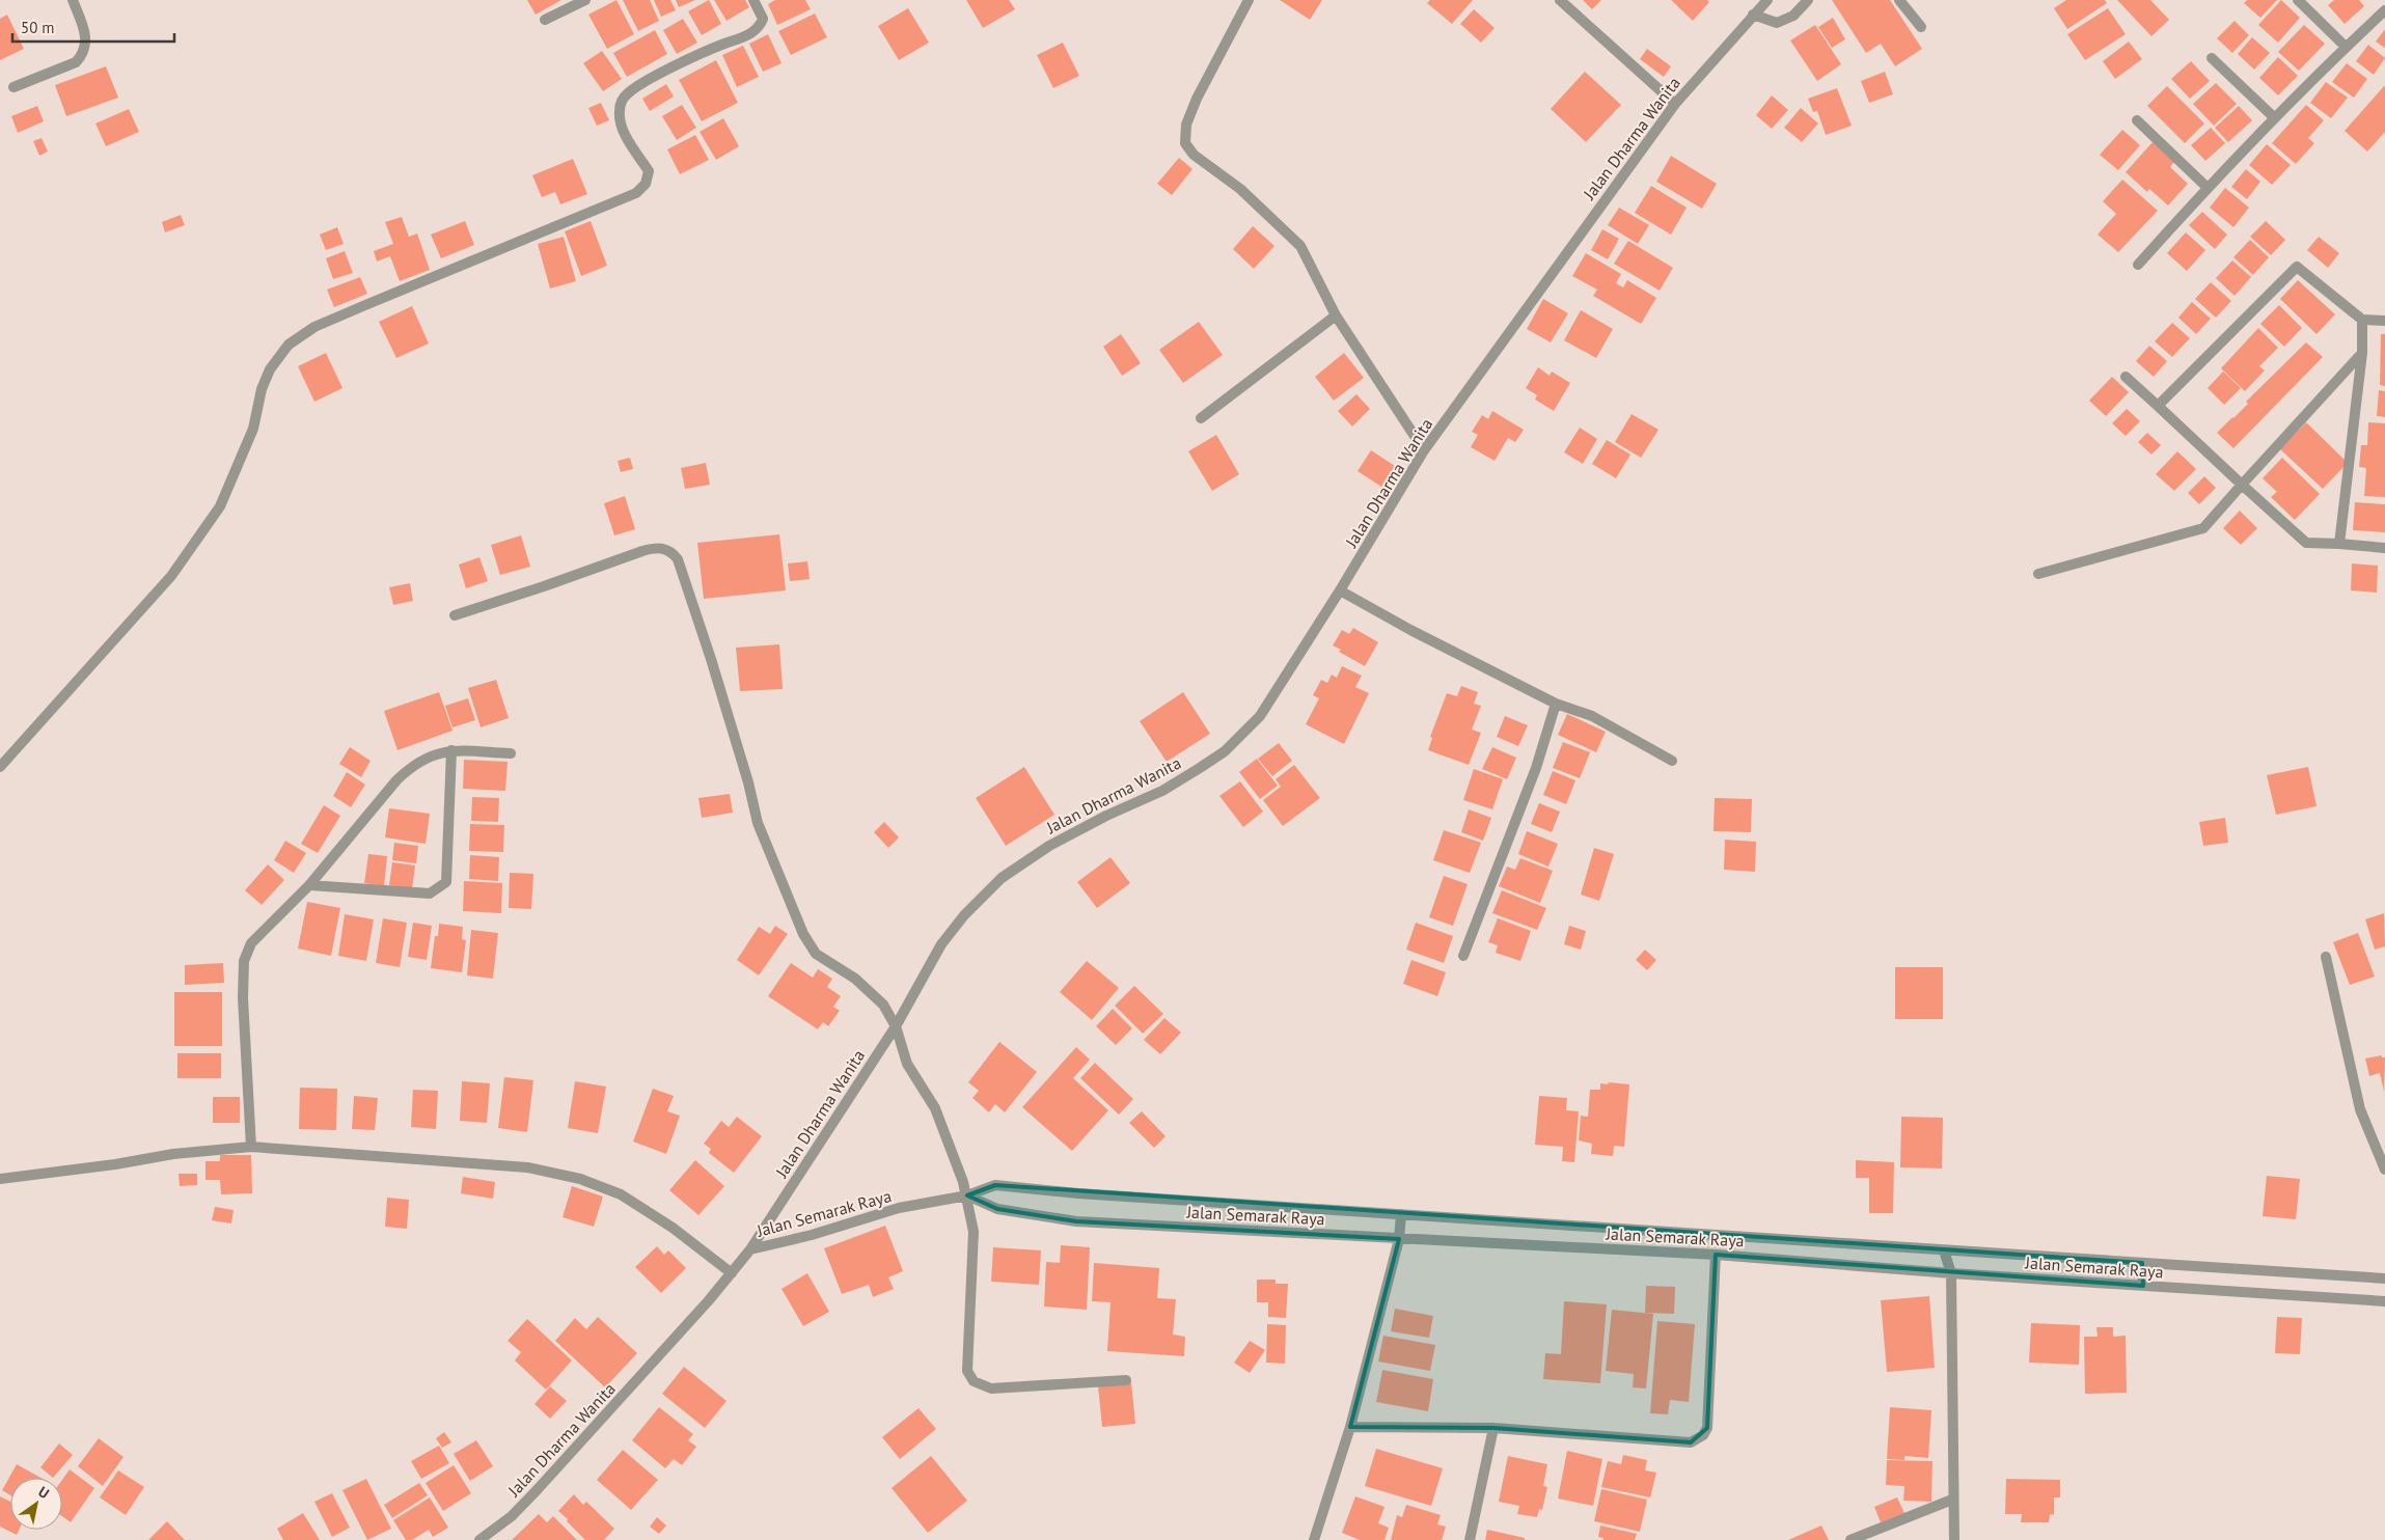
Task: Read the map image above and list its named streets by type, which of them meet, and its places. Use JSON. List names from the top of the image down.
{
  "streets": {
    "street": ["Jalan Dharma Wanita", "Jalan Semarak Raya"]
  },
  "crossings": [
    ["Jalan Dharma Wanita", "Jalan Semarak Raya"]
  ],
  "scale_bar": "50 m",
  "north": "top right"
}
